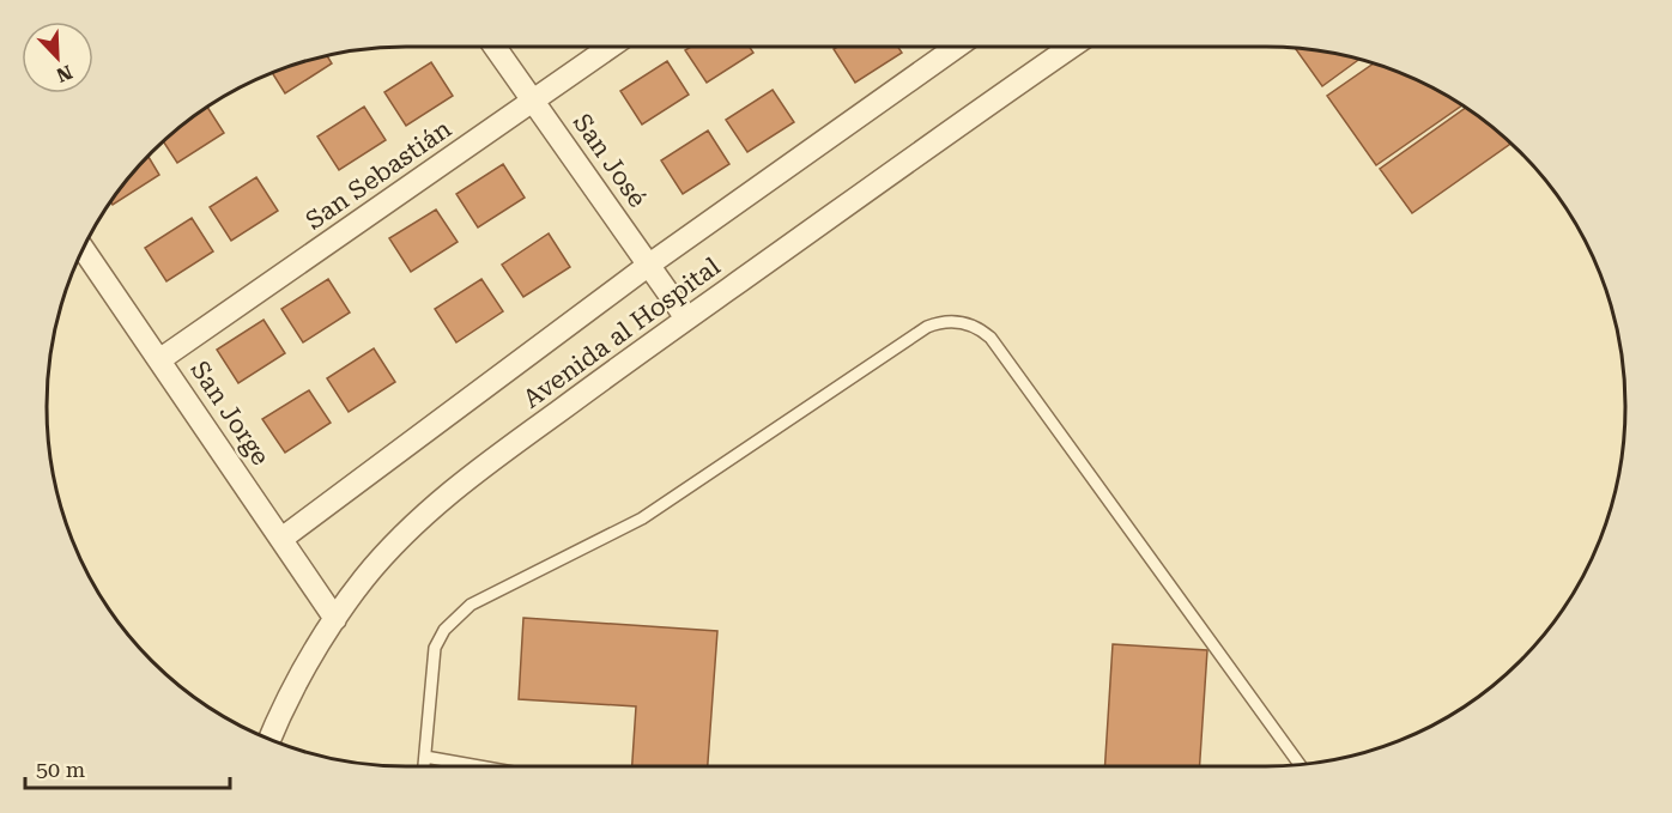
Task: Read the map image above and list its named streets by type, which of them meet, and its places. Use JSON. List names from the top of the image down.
{
  "streets": {
    "street": [
      "San José",
      "San Sebastián",
      "Avenida al Hospital",
      "San Jorge"
    ]
  },
  "crossings": [
    ["San José", "San Sebastián"],
    ["San José", "Avenida al Hospital"],
    ["San Sebastián", "San Jorge"],
    ["Avenida al Hospital", "San Jorge"]
  ],
  "scale_bar": "50 m",
  "north": "bottom right"
}
